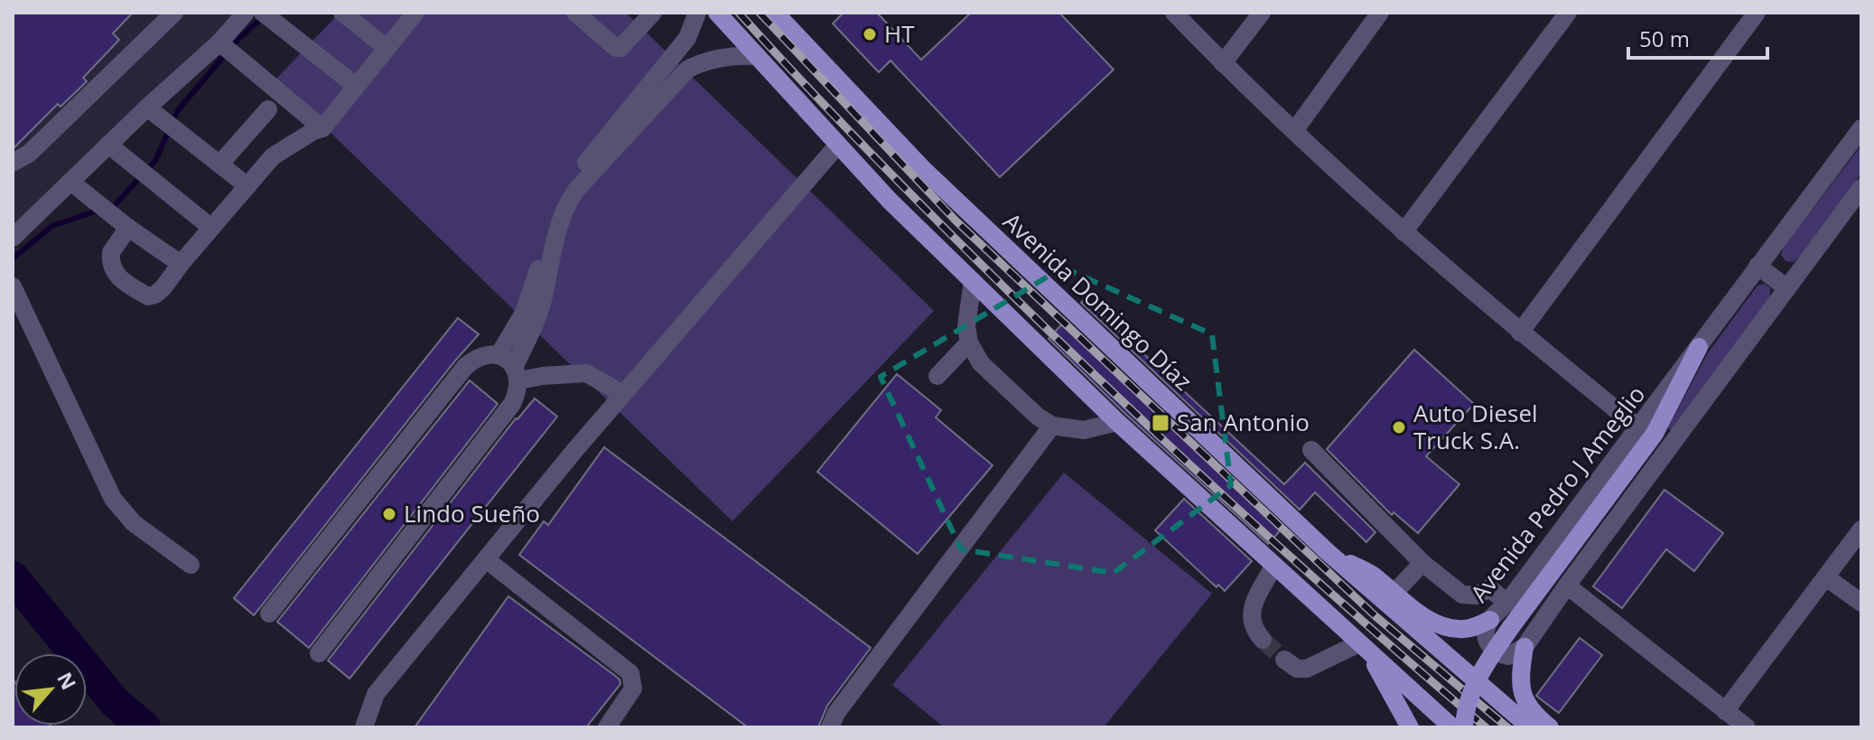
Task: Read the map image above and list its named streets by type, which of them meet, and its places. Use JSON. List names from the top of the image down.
{
  "streets": {
    "main road": ["Avenida Domingo Díaz"],
    "street": ["Avenida Pedro J Ameglio"]
  },
  "places": {
    "other": ["HT", "Auto Diesel Truck S.A.", "Lindo Sueño"],
    "transit": ["San Antonio"]
  },
  "scale_bar": "50 m",
  "north": "top right"
}
